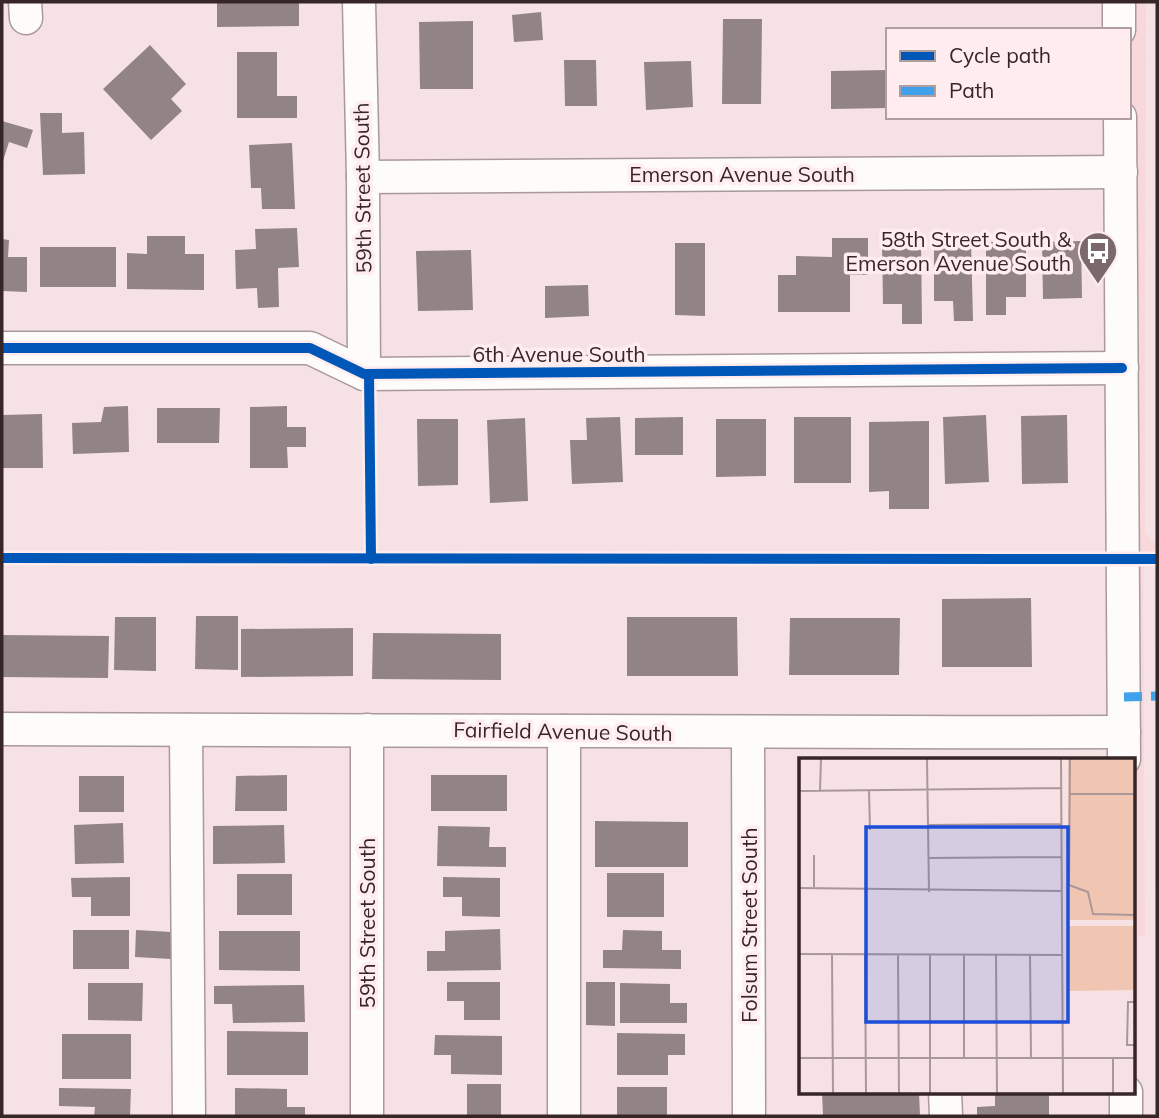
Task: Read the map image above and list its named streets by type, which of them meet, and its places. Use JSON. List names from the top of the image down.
{
  "streets": {
    "street": [
      "Emerson Avenue South",
      "59th Street South",
      "6th Avenue South",
      "Fairfield Avenue South",
      "Folsum Street South"
    ]
  },
  "crossings": [
    ["Emerson Avenue South", "59th Street South"],
    ["59th Street South", "6th Avenue South"],
    ["59th Street South", "Fairfield Avenue South"],
    ["Fairfield Avenue South", "Folsum Street South"]
  ],
  "places": {
    "bus stop": ["58th Street South & Emerson Avenue South"]
  },
  "legend": ["Cycle path", "Path"]
}
